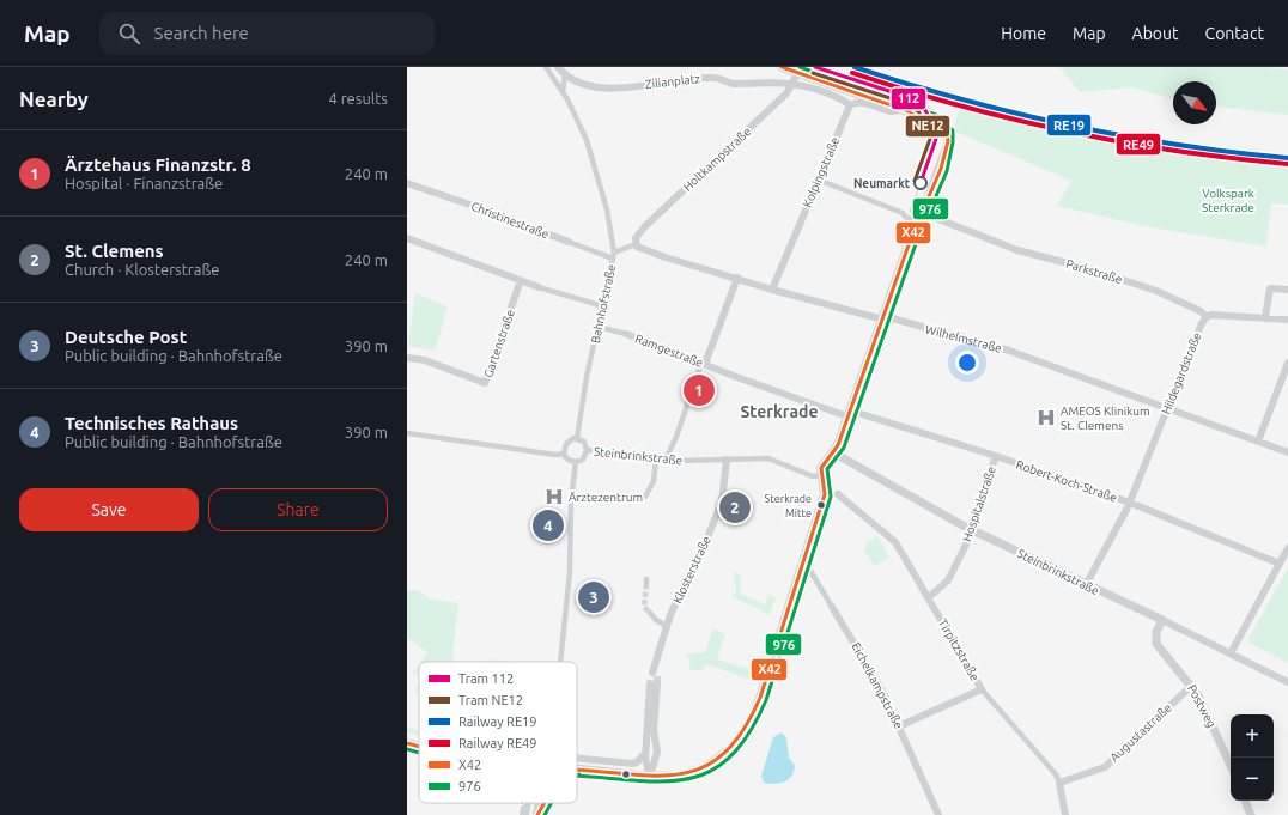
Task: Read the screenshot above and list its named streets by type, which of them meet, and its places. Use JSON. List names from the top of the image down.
{
  "streets": {
    "street": [
      "Zilianplatz",
      "Holtkampstraße",
      "Kolpingstraße",
      "Christinestraße",
      "Parkstraße",
      "Bahnhofstraße",
      "Wilhelmstraße",
      "Gartenstraße",
      "Ramgestraße",
      "Hildegardstraße",
      "Steinbrinkstraße",
      "Robert-Koch-Straße",
      "Hospitalstraße",
      "Klosterstraße",
      "Tirpitzstraße",
      "Eichelkampstraße",
      "Postweg",
      "Augustastraße"
    ]
  },
  "crossings": [
    ["Zilianplatz", "Holtkampstraße"],
    ["Zilianplatz", "Kolpingstraße"],
    ["Holtkampstraße", "Wilhelmstraße"],
    ["Kolpingstraße", "Wilhelmstraße"],
    ["Christinestraße", "Bahnhofstraße"],
    ["Parkstraße", "Hildegardstraße"],
    ["Bahnhofstraße", "Ramgestraße"],
    ["Bahnhofstraße", "Steinbrinkstraße"],
    ["Wilhelmstraße", "Hildegardstraße"],
    ["Ramgestraße", "Robert-Koch-Straße"],
    ["Hildegardstraße", "Steinbrinkstraße"],
    ["Hildegardstraße", "Robert-Koch-Straße"],
    ["Steinbrinkstraße", "Hospitalstraße"],
    ["Steinbrinkstraße", "Klosterstraße"],
    ["Steinbrinkstraße", "Postweg"],
    ["Robert-Koch-Straße", "Hospitalstraße"],
    ["Hospitalstraße", "Tirpitzstraße"],
    ["Tirpitzstraße", "Augustastraße"],
    ["Postweg", "Augustastraße"]
  ],
  "districts": ["Sterkrade"],
  "parks": ["Volkspark Sterkrade"],
  "places": {
    "other": ["Neumarkt", "Sterkrade Mitte"],
    "hospital": ["AMEOS Klinikum St. Clemens", "Ärztezentrum"]
  },
  "lines": [
    "tram line 112",
    "rail line RE19",
    "transit line X42",
    "transit line 976",
    "tram line NE12",
    "rail line RE49"
  ],
  "legend": [
    "Tram 112",
    "Tram NE12",
    "Railway RE19",
    "Railway RE49",
    "X42",
    "976"
  ],
  "north": "bottom right",
  "page": {
    "header": "Map",
    "search": "Search here",
    "nav": [
      "Home",
      "Map",
      "About",
      "Contact"
    ],
    "heading": ["Nearby", "4 results"],
    "list": [
      {
        "mark": "1",
        "name": "Ärztehaus Finanzstr. 8",
        "note": "Hospital · Finanzstraße",
        "value": "240 m"
      },
      {
        "mark": "2",
        "name": "St. Clemens",
        "note": "Church · Klosterstraße",
        "value": "240 m"
      },
      {
        "mark": "3",
        "name": "Deutsche Post",
        "note": "Public building · Bahnhofstraße",
        "value": "390 m"
      },
      {
        "mark": "4",
        "name": "Technisches Rathaus",
        "note": "Public building · Bahnhofstraße",
        "value": "390 m"
      }
    ],
    "pins": [
      "1",
      "2",
      "4",
      "3"
    ],
    "buttons": ["Save", "Share"],
    "map_buttons": ["+", "−"]
  }
}
